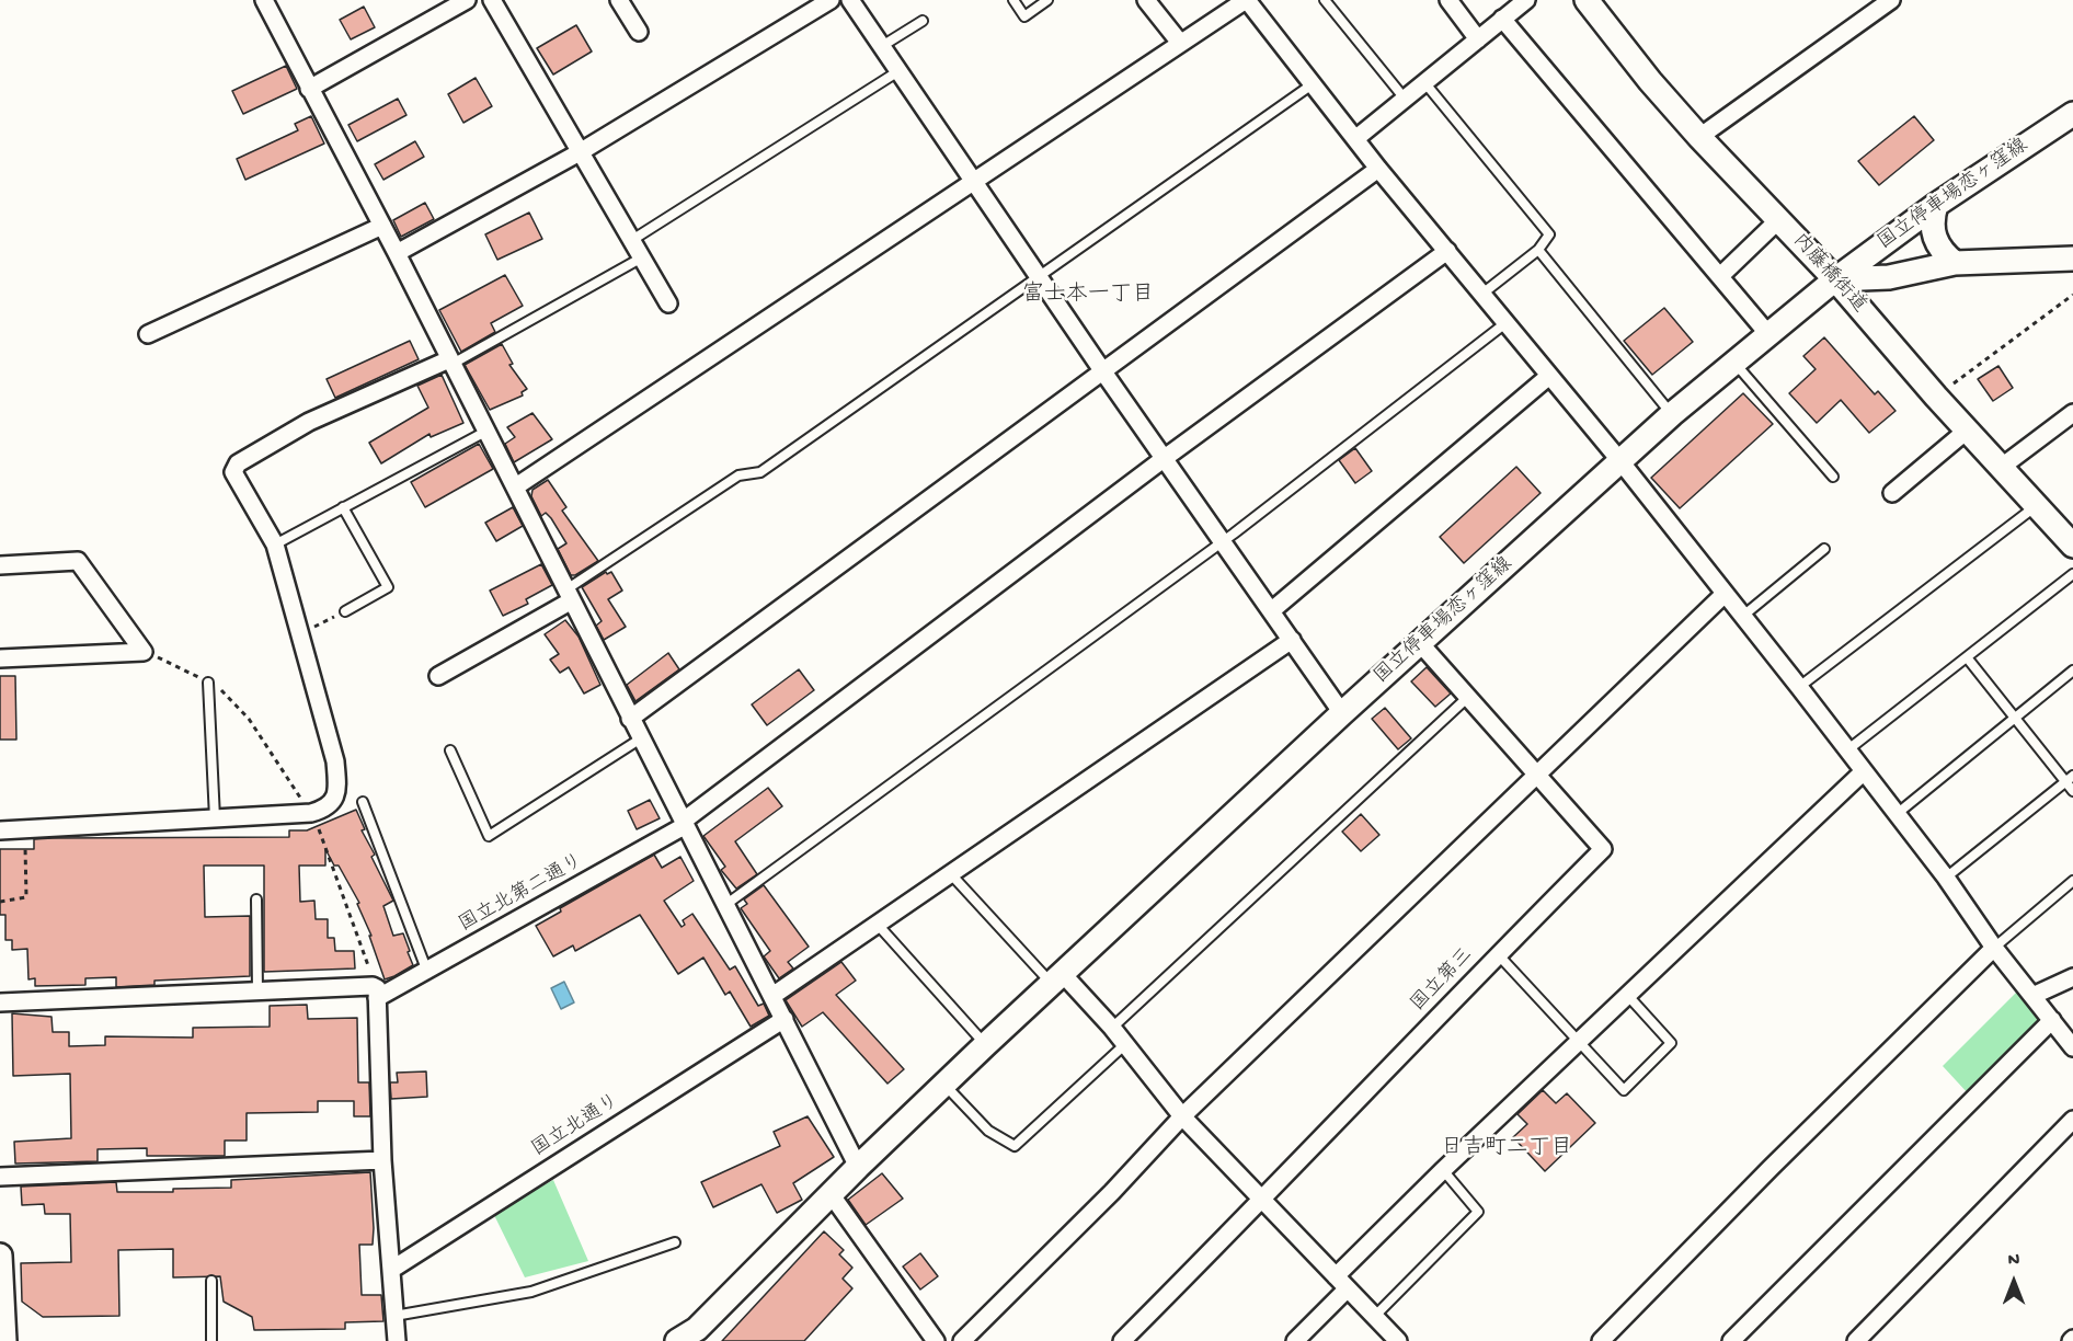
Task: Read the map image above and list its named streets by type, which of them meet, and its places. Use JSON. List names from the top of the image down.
{
  "streets": {
    "main road": ["国立停車場恋ヶ窪線", "内藤橋街道"],
    "street": ["国立北第二通り", "国立第三", "国立北通り"]
  },
  "crossings": [
    ["国立停車場恋ヶ窪線", "内藤橋街道"],
    ["国立停車場恋ヶ窪線", "国立第三"]
  ],
  "districts": ["富士本一丁目", "日吉町二丁目"],
  "north": "top"
}
